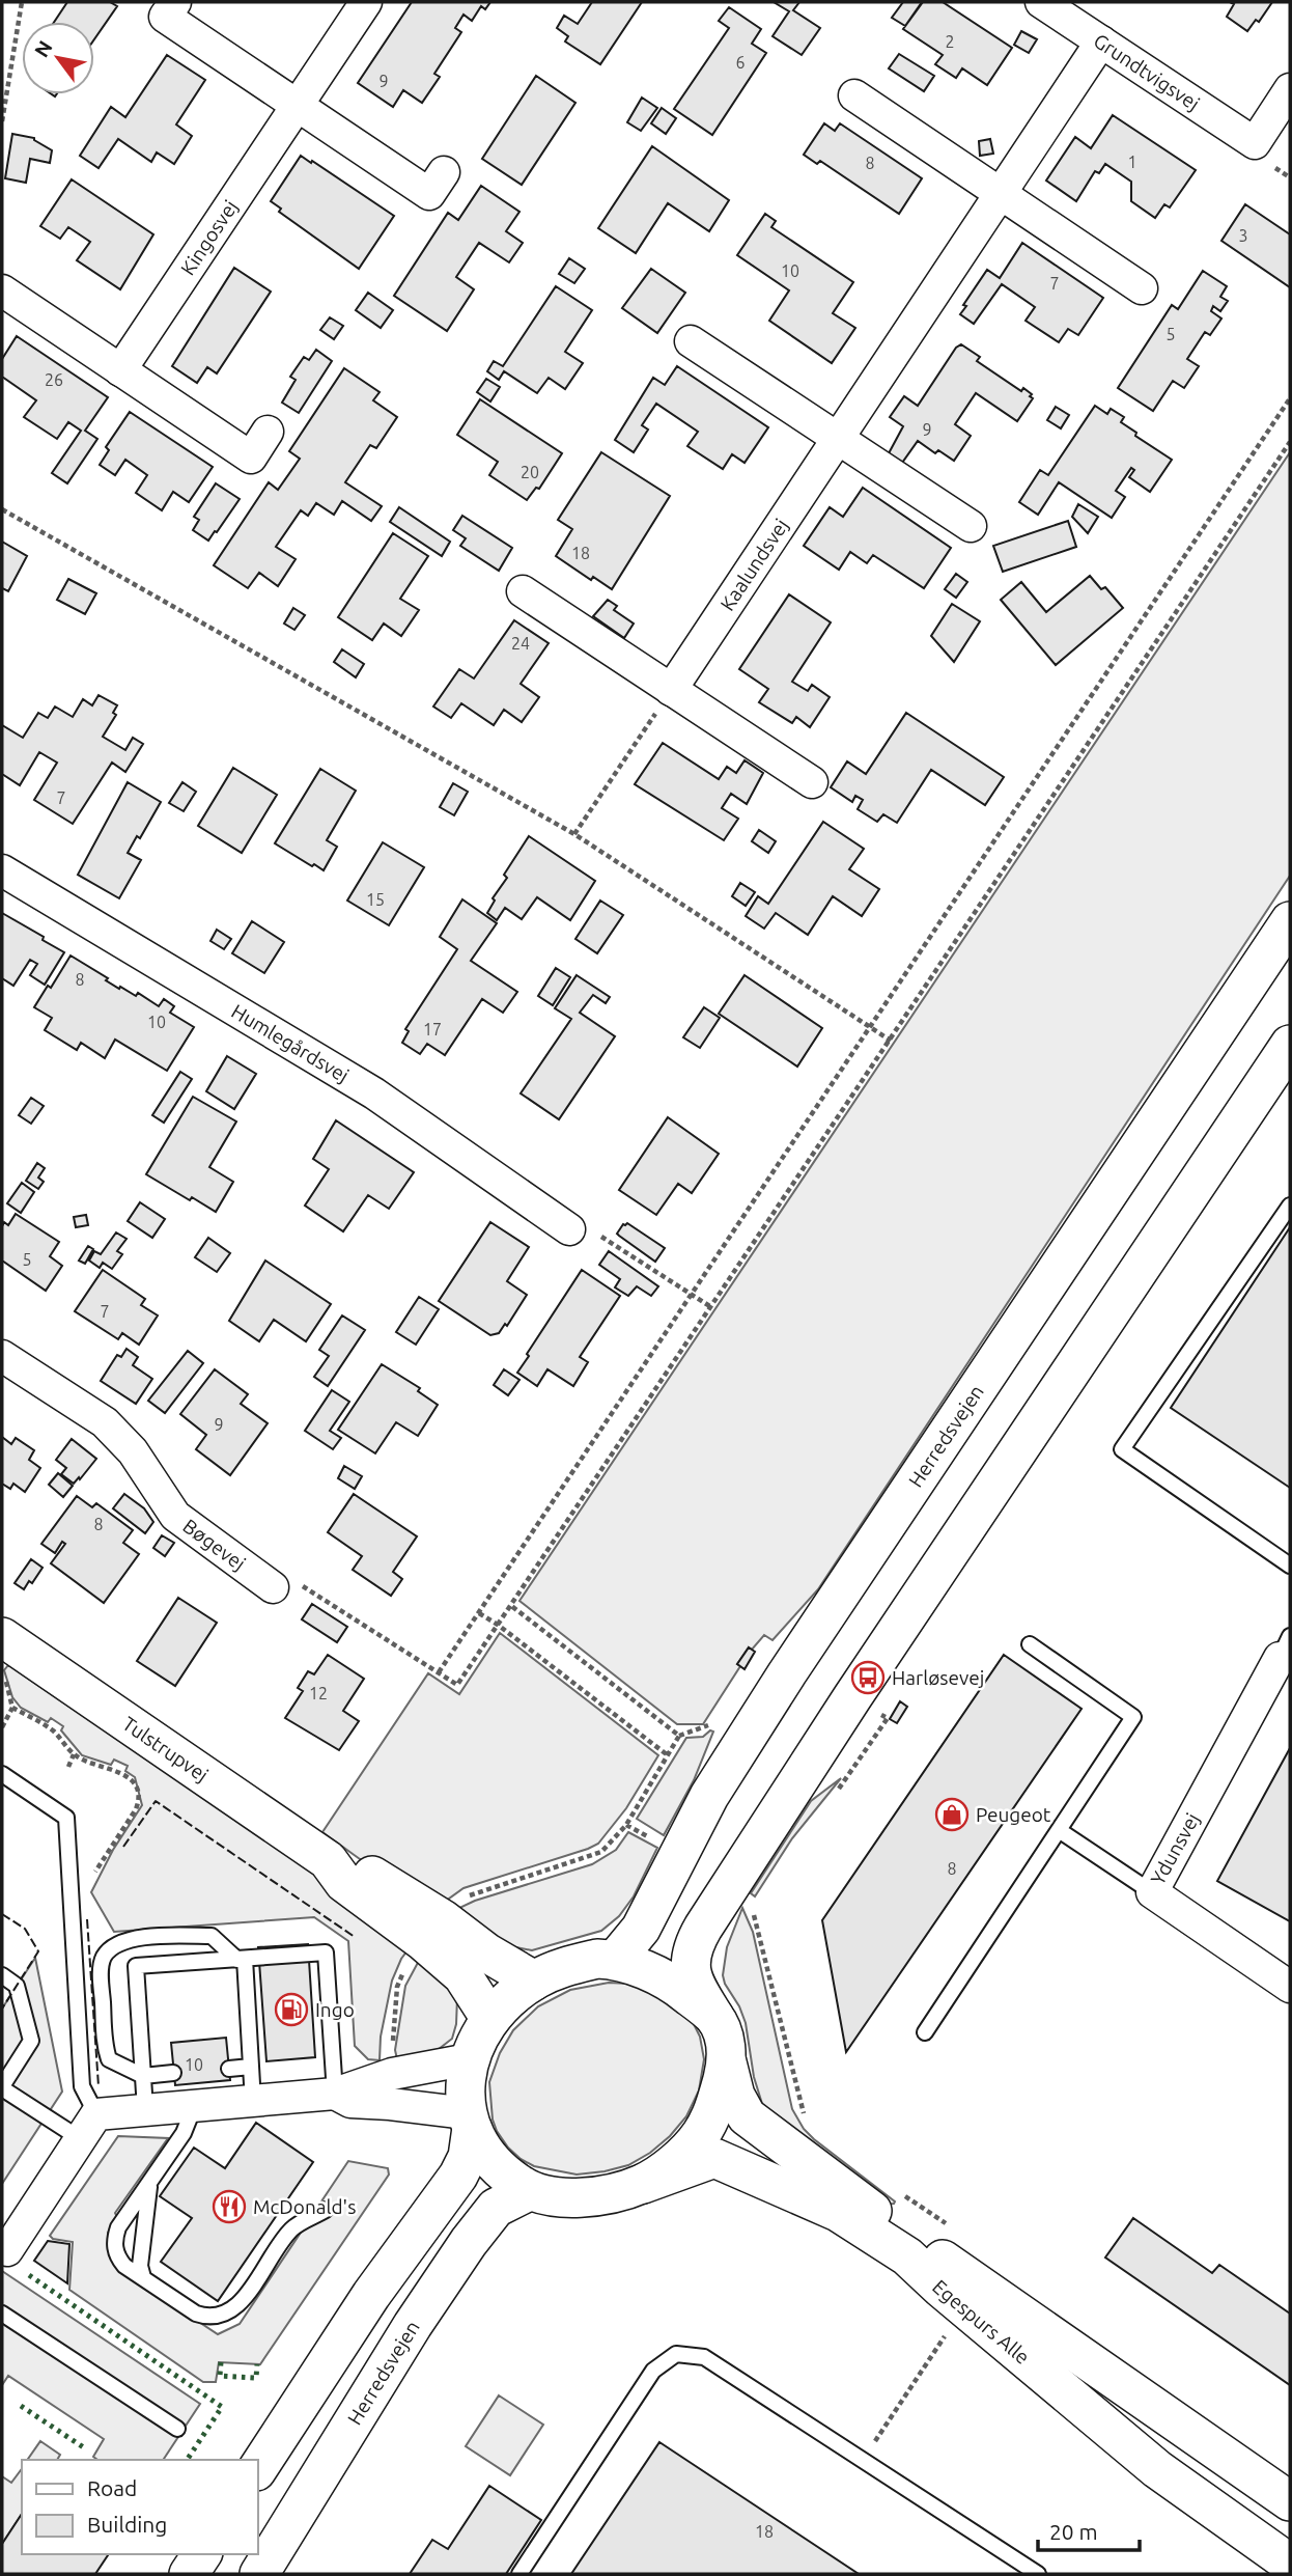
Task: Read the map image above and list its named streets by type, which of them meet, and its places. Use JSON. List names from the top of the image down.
{
  "streets": {
    "street": [
      "Grundtvigsvej",
      "Kingosvej",
      "Kaalundsvej",
      "Humlegårdsvej",
      "Herredsvejen",
      "Bøgevej",
      "Tulstrupvej",
      "Ydunsvej",
      "Egespurs Alle"
    ]
  },
  "crossings": [
    ["Grundtvigsvej", "Kaalundsvej"],
    ["Herredsvejen", "Tulstrupvej"],
    ["Herredsvejen", "Egespurs Alle"],
    ["Tulstrupvej", "Egespurs Alle"]
  ],
  "places": {
    "bus stop": ["Harløsevej"],
    "shop": ["Peugeot"],
    "fuel station": ["Ingo"],
    "restaurant": ["McDonald's"]
  },
  "house_numbers": [
    "2",
    "6",
    "9",
    "1",
    "8",
    "3",
    "10",
    "7",
    "5",
    "26",
    "9",
    "20",
    "18",
    "24",
    "7",
    "15",
    "8",
    "10",
    "17",
    "5",
    "7",
    "9",
    "8",
    "12",
    "8",
    "10",
    "18"
  ],
  "legend": ["Road", "Building"],
  "scale_bar": "20 m",
  "north": "top left"
}
